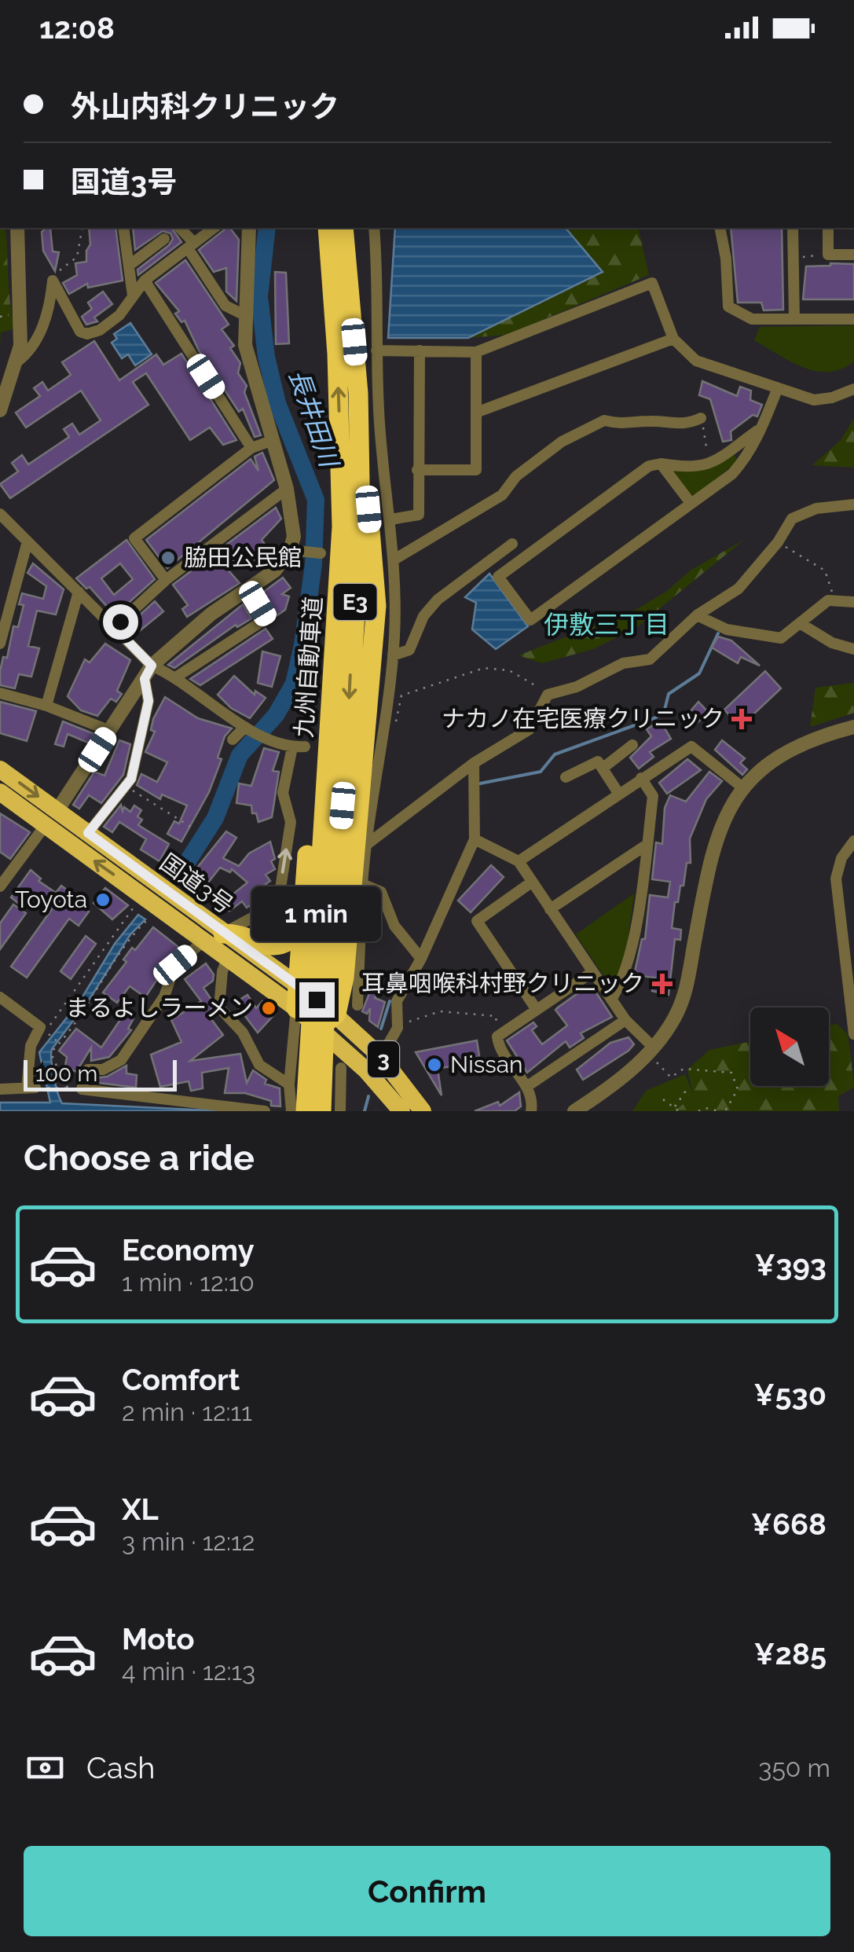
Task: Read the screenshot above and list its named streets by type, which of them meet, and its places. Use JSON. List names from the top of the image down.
{
  "streets": {
    "highway": [
      "E3",
      "九州自動車道",
      "国道3号",
      "3"
    ]
  },
  "districts": ["伊敷三丁目"],
  "water": ["長井田川"],
  "places": {
    "other": [
      "脇田公民館",
      "Toyota",
      "まるよしラーメン",
      "Nissan"
    ],
    "health": ["ナカノ在宅医療クリニック", "耳鼻咽喉科村野クリニック"]
  },
  "scale_bar": "100 m",
  "north": "top left",
  "page": {
    "status": "12:08",
    "banner": ["外山内科クリニック", "国道3号"],
    "bubble": "1 min",
    "scale": "100 m",
    "heading": "Choose a ride",
    "list": [
      {
        "name": "Economy",
        "note": "1 min · 12:10",
        "value": "¥393"
      },
      {
        "name": "Comfort",
        "note": "2 min · 12:11",
        "value": "¥530"
      },
      {
        "name": "XL",
        "note": "3 min · 12:12",
        "value": "¥668"
      },
      {
        "name": "Moto",
        "note": "4 min · 12:13",
        "value": "¥285"
      }
    ],
    "pay": ["Cash", "350 m"],
    "buttons": "Confirm"
  }
}
